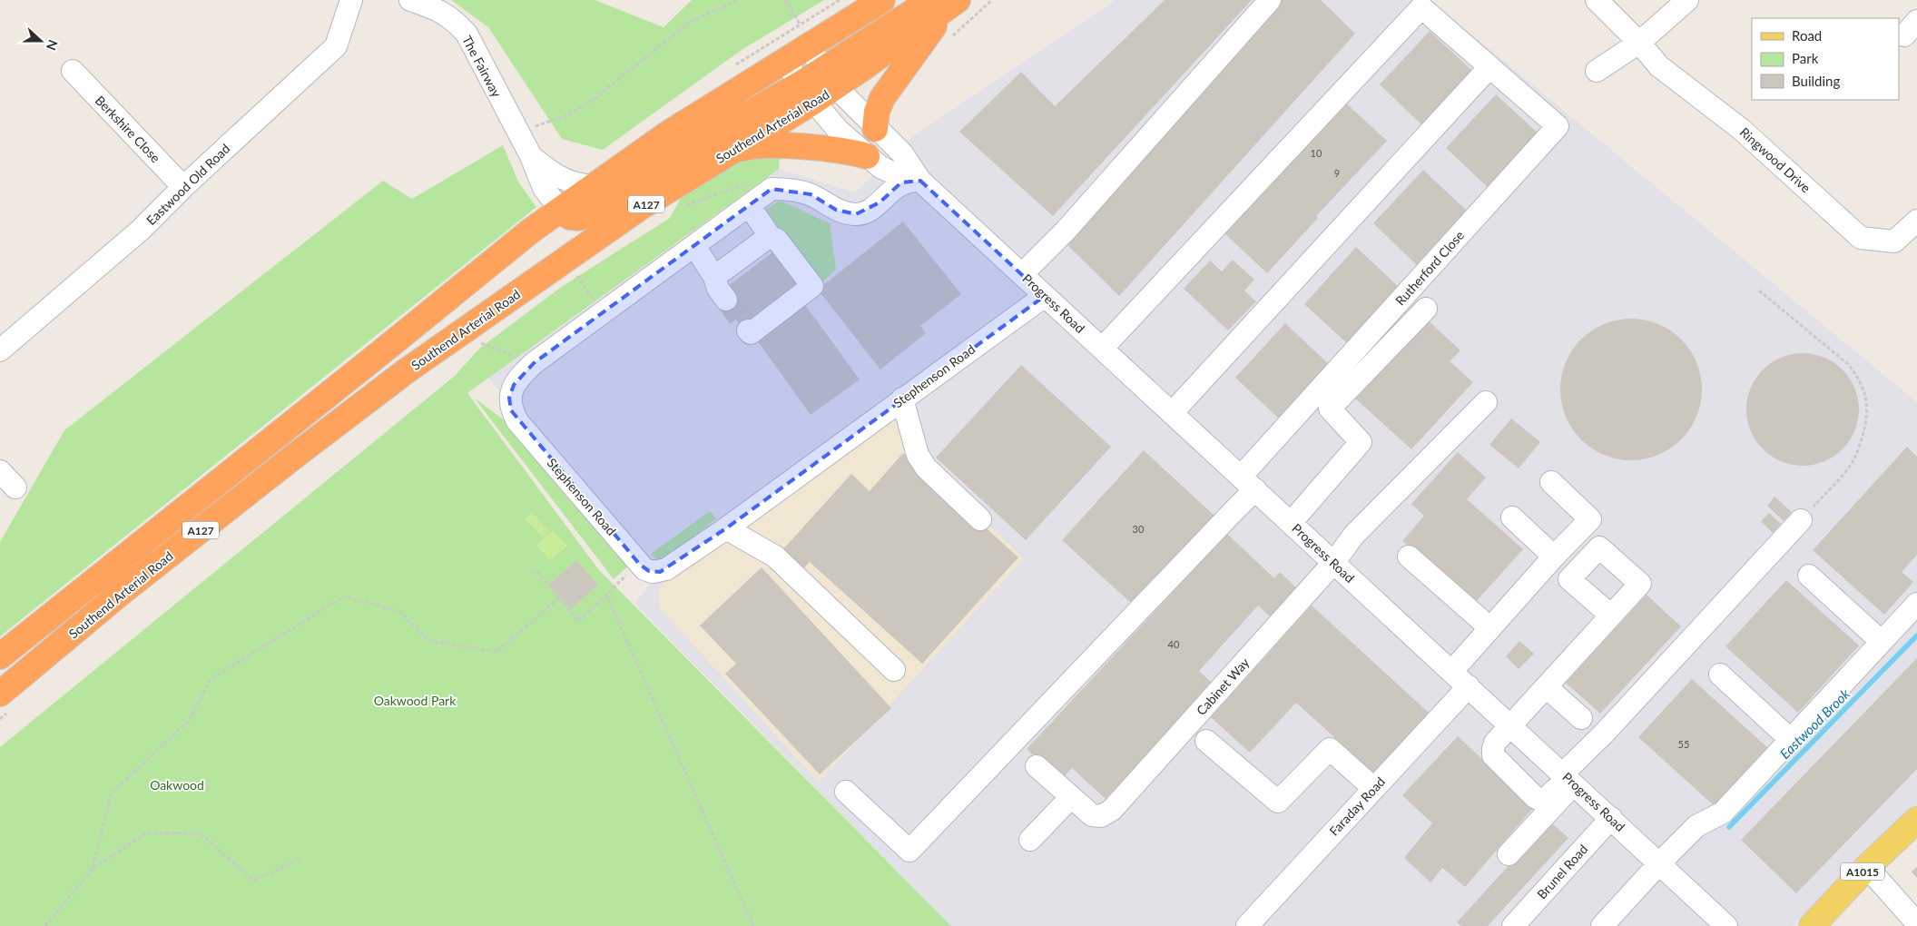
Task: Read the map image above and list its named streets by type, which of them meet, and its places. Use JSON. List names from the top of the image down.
{
  "streets": {
    "highway": ["Southend Arterial Road", "A127"],
    "main road": ["A1015"],
    "street": [
      "The Fairway",
      "Berkshire Close",
      "Ringwood Drive",
      "Eastwood Old Road",
      "Rutherford Close",
      "Progress Road",
      "Stephenson Road",
      "Cabinet Way",
      "Faraday Road",
      "Brunel Road"
    ]
  },
  "crossings": [
    ["The Fairway", "A127"],
    ["Southend Arterial Road", "A127"],
    ["Southend Arterial Road", "Progress Road"],
    ["Berkshire Close", "Eastwood Old Road"],
    ["A127", "Progress Road"],
    ["Rutherford Close", "Progress Road"],
    ["Progress Road", "Stephenson Road"],
    ["Progress Road", "Cabinet Way"],
    ["Progress Road", "Faraday Road"],
    ["Progress Road", "Brunel Road"]
  ],
  "water": ["Eastwood Brook"],
  "parks": ["Oakwood Park", "Oakwood"],
  "house_numbers": [
    "10",
    "9",
    "30",
    "40",
    "55"
  ],
  "legend": ["Road", "Park", "Building"],
  "north": "right"
}
